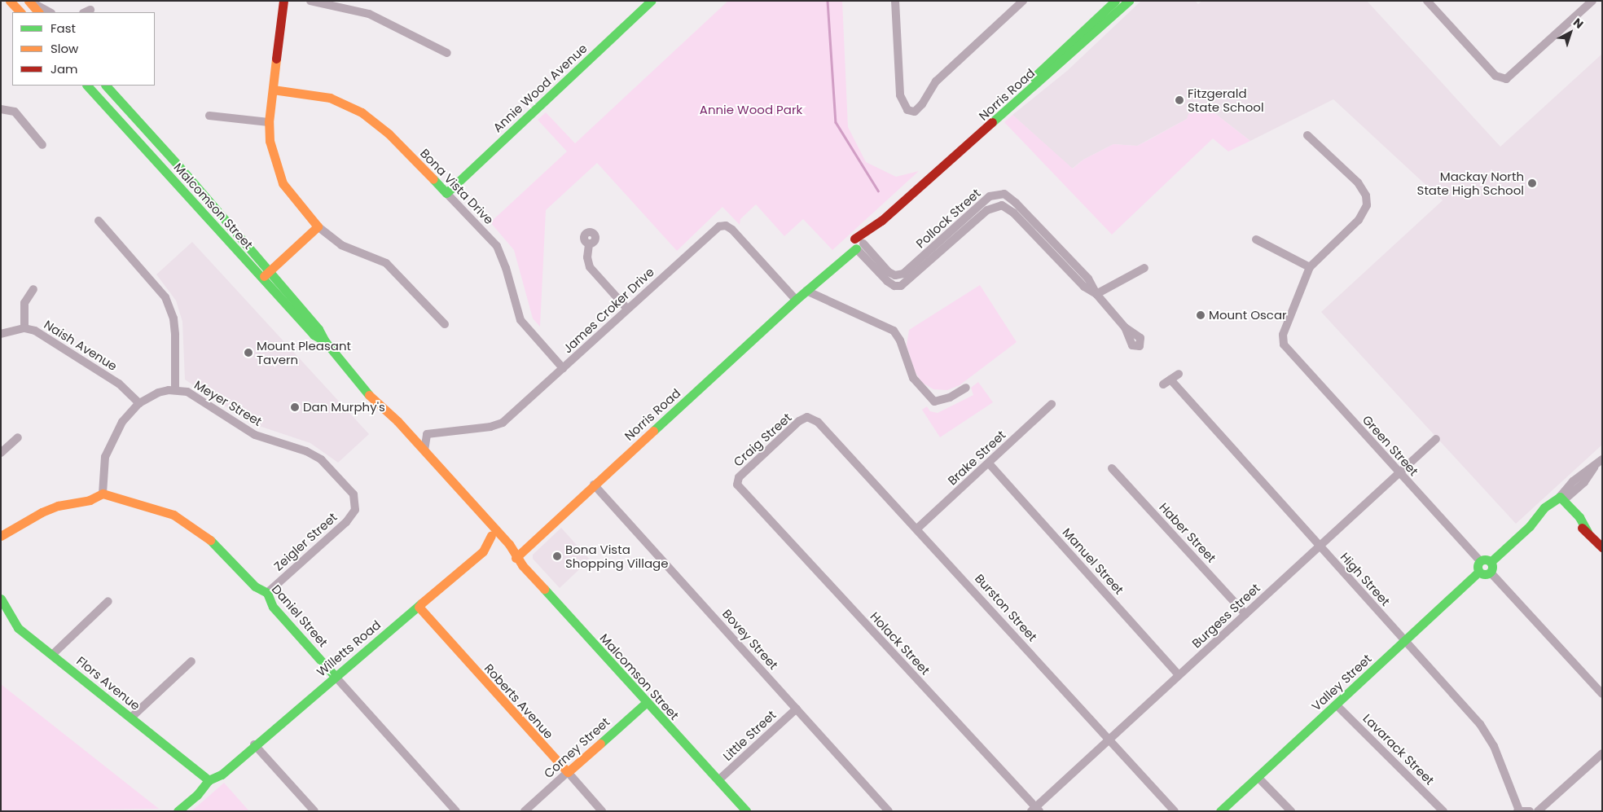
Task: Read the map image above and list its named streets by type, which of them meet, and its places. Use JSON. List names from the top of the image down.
{
  "streets": {
    "street": [
      "Annie Wood Avenue",
      "Norris Road",
      "Bona Vista Drive",
      "Malcomson Street",
      "Pollock Street",
      "James Croker Drive",
      "Naish Avenue",
      "Meyer Street",
      "Craig Street",
      "Green Street",
      "Brake Street",
      "Haber Street",
      "Zeigler Street",
      "Manuel Street",
      "High Street",
      "Burston Street",
      "Daniel Street",
      "Burgess Street",
      "Bovey Street",
      "Holack Street",
      "Willetts Road",
      "Valley Street",
      "Flors Avenue",
      "Roberts Avenue",
      "Little Street",
      "Corney Street",
      "Lavarack Street"
    ]
  },
  "crossings": [
    ["Annie Wood Avenue", "Bona Vista Drive"],
    ["Norris Road", "Malcomson Street"],
    ["Norris Road", "James Croker Drive"],
    ["Norris Road", "Bovey Street"],
    ["Bona Vista Drive", "James Croker Drive"],
    ["Malcomson Street", "James Croker Drive"],
    ["Malcomson Street", "Willetts Road"],
    ["Malcomson Street", "Little Street"],
    ["Malcomson Street", "Corney Street"],
    ["Naish Avenue", "Meyer Street"],
    ["Meyer Street", "Zeigler Street"],
    ["Meyer Street", "Daniel Street"],
    ["Craig Street", "Burston Street"],
    ["Craig Street", "Holack Street"],
    ["Green Street", "Burgess Street"],
    ["Green Street", "Valley Street"],
    ["Brake Street", "Manuel Street"],
    ["Brake Street", "Burston Street"],
    ["Haber Street", "Burgess Street"],
    ["Zeigler Street", "Daniel Street"],
    ["Manuel Street", "Burgess Street"],
    ["High Street", "Burgess Street"],
    ["High Street", "Valley Street"],
    ["Burston Street", "Burgess Street"],
    ["Daniel Street", "Willetts Road"],
    ["Burgess Street", "Holack Street"],
    ["Bovey Street", "Little Street"],
    ["Willetts Road", "Flors Avenue"],
    ["Willetts Road", "Roberts Avenue"],
    ["Valley Street", "Lavarack Street"],
    ["Roberts Avenue", "Corney Street"]
  ],
  "parks": ["Annie Wood Park"],
  "places": [
    "Fitzgerald State School",
    "Mackay North State High School",
    "Mount Oscar",
    "Mount Pleasant Tavern",
    "Dan Murphy's",
    "Bona Vista Shopping Village"
  ],
  "legend": ["Fast", "Slow", "Jam"],
  "north": "top right"
}
